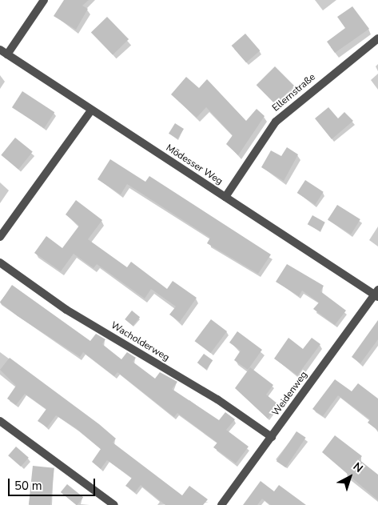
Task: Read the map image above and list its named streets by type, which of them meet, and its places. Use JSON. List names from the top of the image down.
{
  "streets": {
    "street": [
      "Ellernstraße",
      "Mödesser Weg",
      "Wacholderweg",
      "Weidenweg"
    ]
  },
  "crossings": [
    ["Ellernstraße", "Mödesser Weg"],
    ["Mödesser Weg", "Weidenweg"],
    ["Wacholderweg", "Weidenweg"]
  ],
  "scale_bar": "50 m",
  "north": "top right"
}
